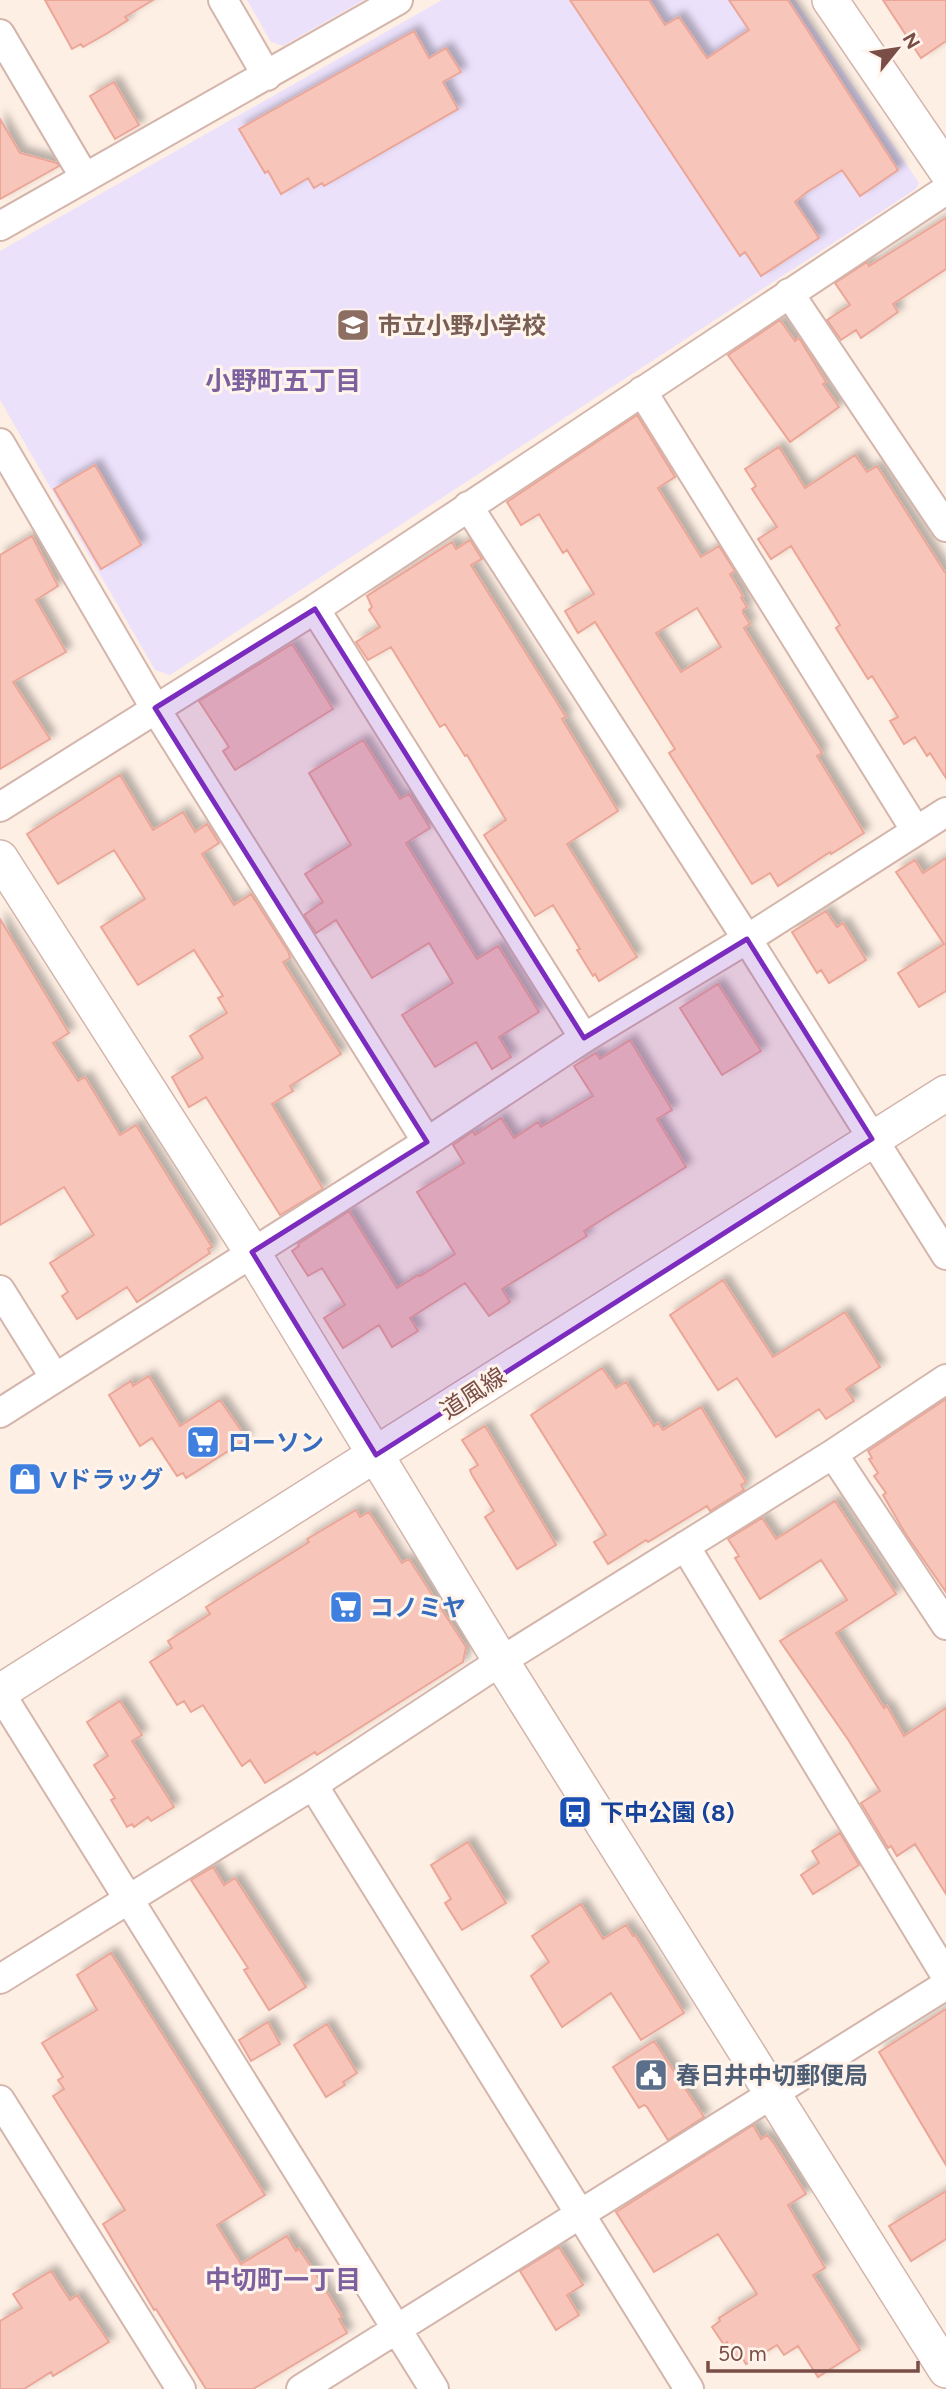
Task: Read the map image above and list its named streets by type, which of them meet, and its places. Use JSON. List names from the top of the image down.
{
  "streets": {
    "street": ["道風線"]
  },
  "districts": ["小野町五丁目", "中切町一丁目"],
  "places": {
    "school or university": ["市立小野小学校"],
    "supermarket": ["ローソン", "コノミヤ"],
    "shop": ["Vドラッグ"],
    "bus stop": ["下中公園 (8)"],
    "public building": ["春日井中切郵便局"]
  },
  "scale_bar": "50 m",
  "north": "top right"
}
